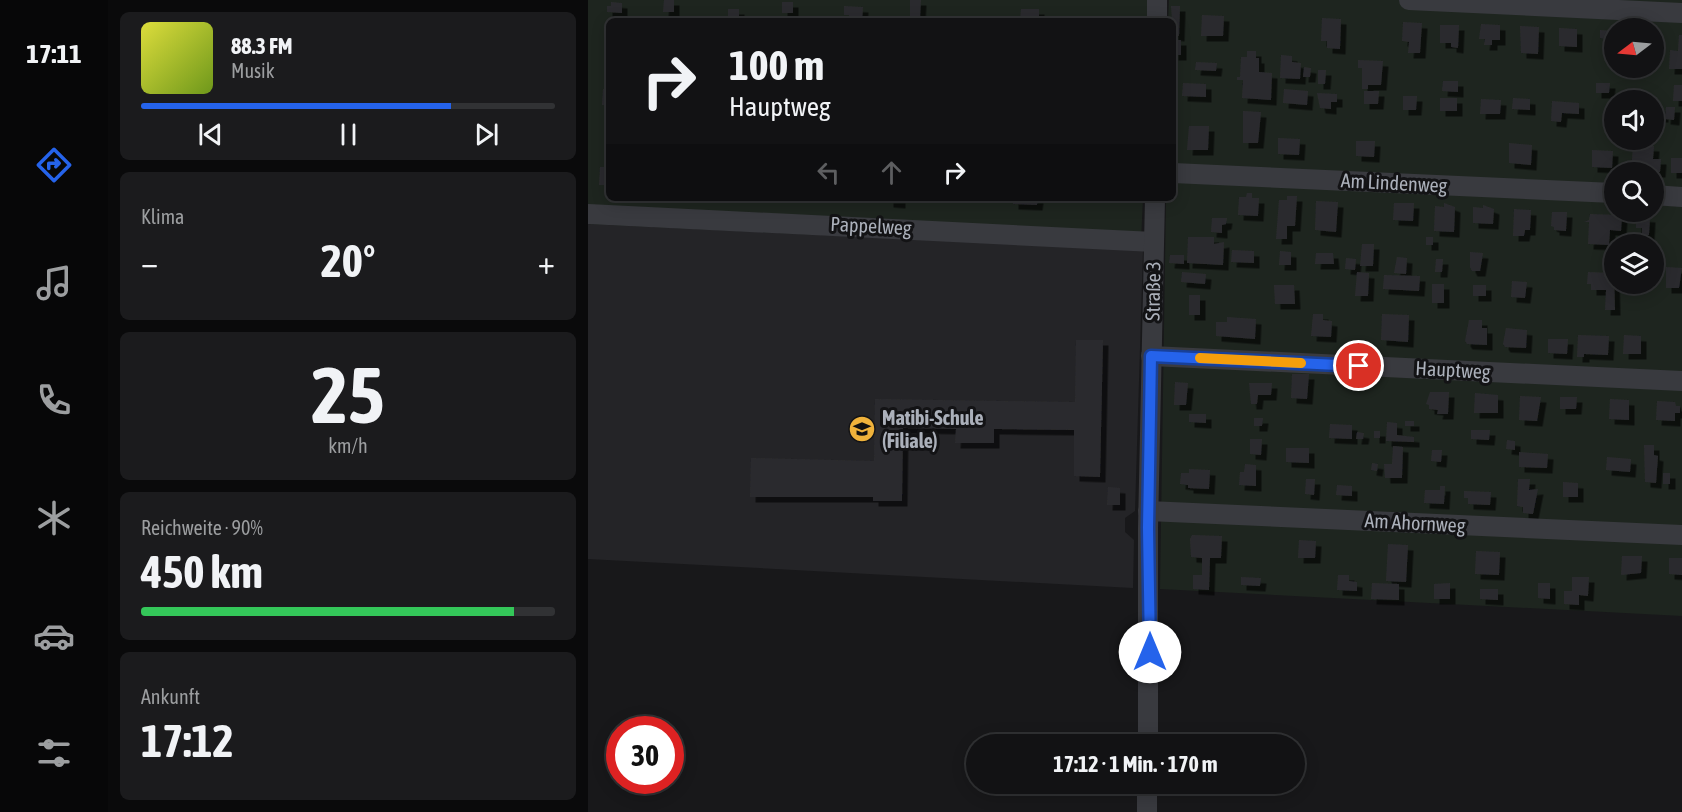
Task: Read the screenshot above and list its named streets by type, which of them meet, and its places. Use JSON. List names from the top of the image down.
{
  "streets": {
    "street": [
      "Am Lindenweg",
      "Pappelweg",
      "Straße 3",
      "Hauptweg",
      "Am Ahornweg"
    ]
  },
  "crossings": [
    ["Pappelweg", "Straße 3"],
    ["Straße 3", "Hauptweg"],
    ["Straße 3", "Am Ahornweg"]
  ],
  "places": {
    "school or university": ["Matibi-Schule (Filiale)"]
  },
  "north": "left",
  "page": {
    "tabs": "17:11",
    "turn": ["100 m", "Hauptweg"],
    "song": ["88.3 FM", "Musik"],
    "tile": [
      "Klima",
      ["25", "km/h"],
      ["Reichweite · 90%", "450 km"],
      ["Ankunft", "17:12"]
    ],
    "heat": ["−", "20°", "+"],
    "limit": "30",
    "trip": "17:12 · 1 Min. · 170 m"
  }
}
